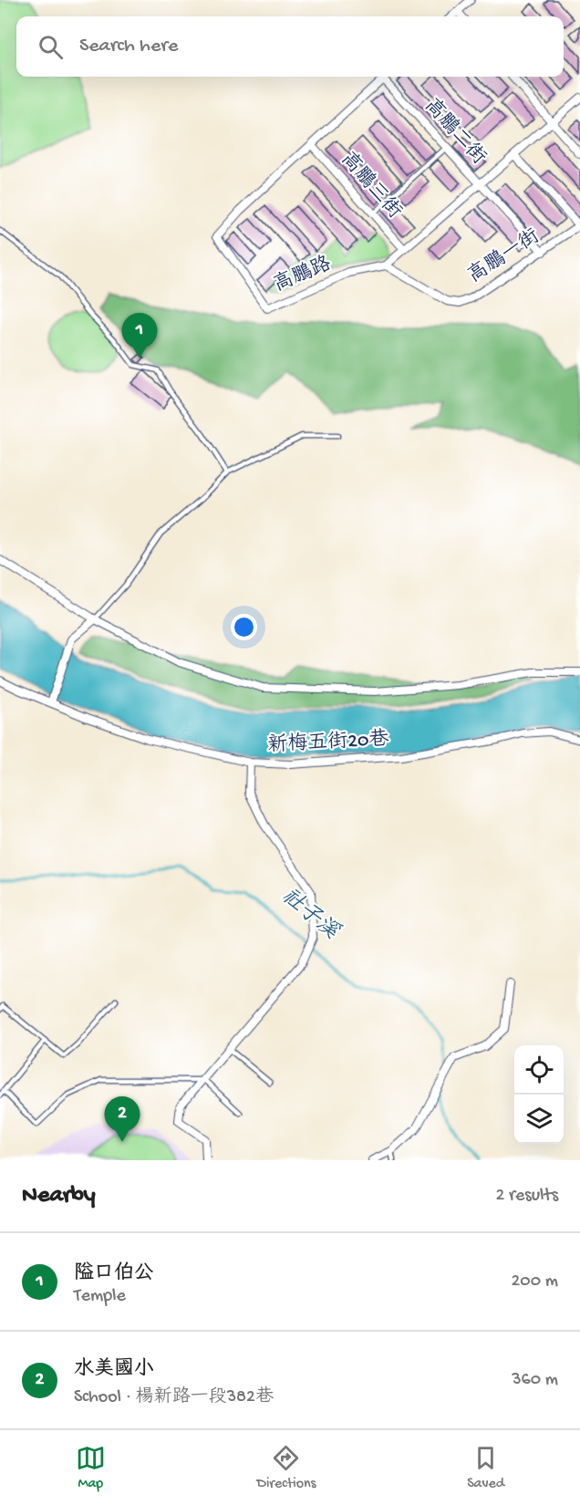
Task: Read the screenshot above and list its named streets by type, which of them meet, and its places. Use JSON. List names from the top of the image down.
{
  "streets": {
    "street": [
      "高鵬二街",
      "高鵬三街",
      "高鵬一街",
      "高鵬路",
      "新梅五街20巷"
    ]
  },
  "crossings": [
    ["高鵬二街", "高鵬一街"],
    ["高鵬三街", "高鵬路"],
    ["高鵬一街", "高鵬路"]
  ],
  "water": ["社子溪"],
  "page": {
    "search": "Search here",
    "pins": ["1", "2"],
    "heading": ["Nearby", "2 results"],
    "list": [
      {
        "mark": "1",
        "name": "隘口伯公",
        "note": "Temple",
        "value": "200 m"
      },
      {
        "mark": "2",
        "name": "水美國小",
        "note": "School · 楊新路一段382巷",
        "value": "360 m"
      }
    ],
    "nav": ["Map", "Directions", "Saved"]
  }
}
